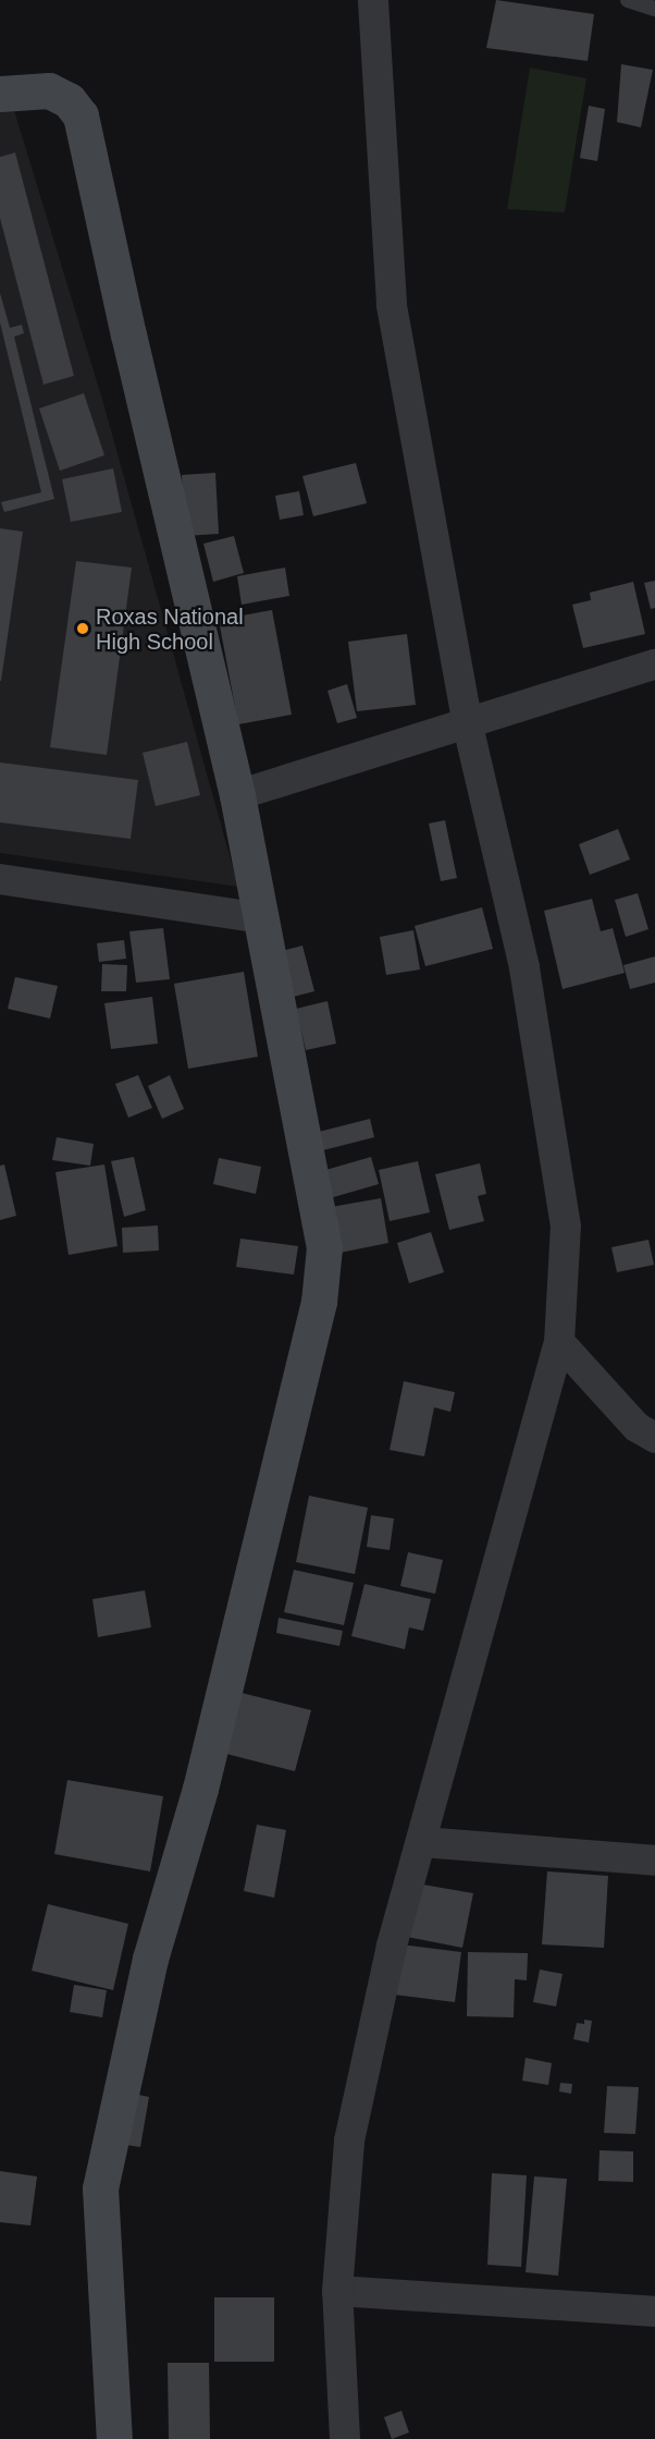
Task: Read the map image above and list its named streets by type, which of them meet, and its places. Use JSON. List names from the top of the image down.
{
  "places": ["Roxas National High School"]
}
